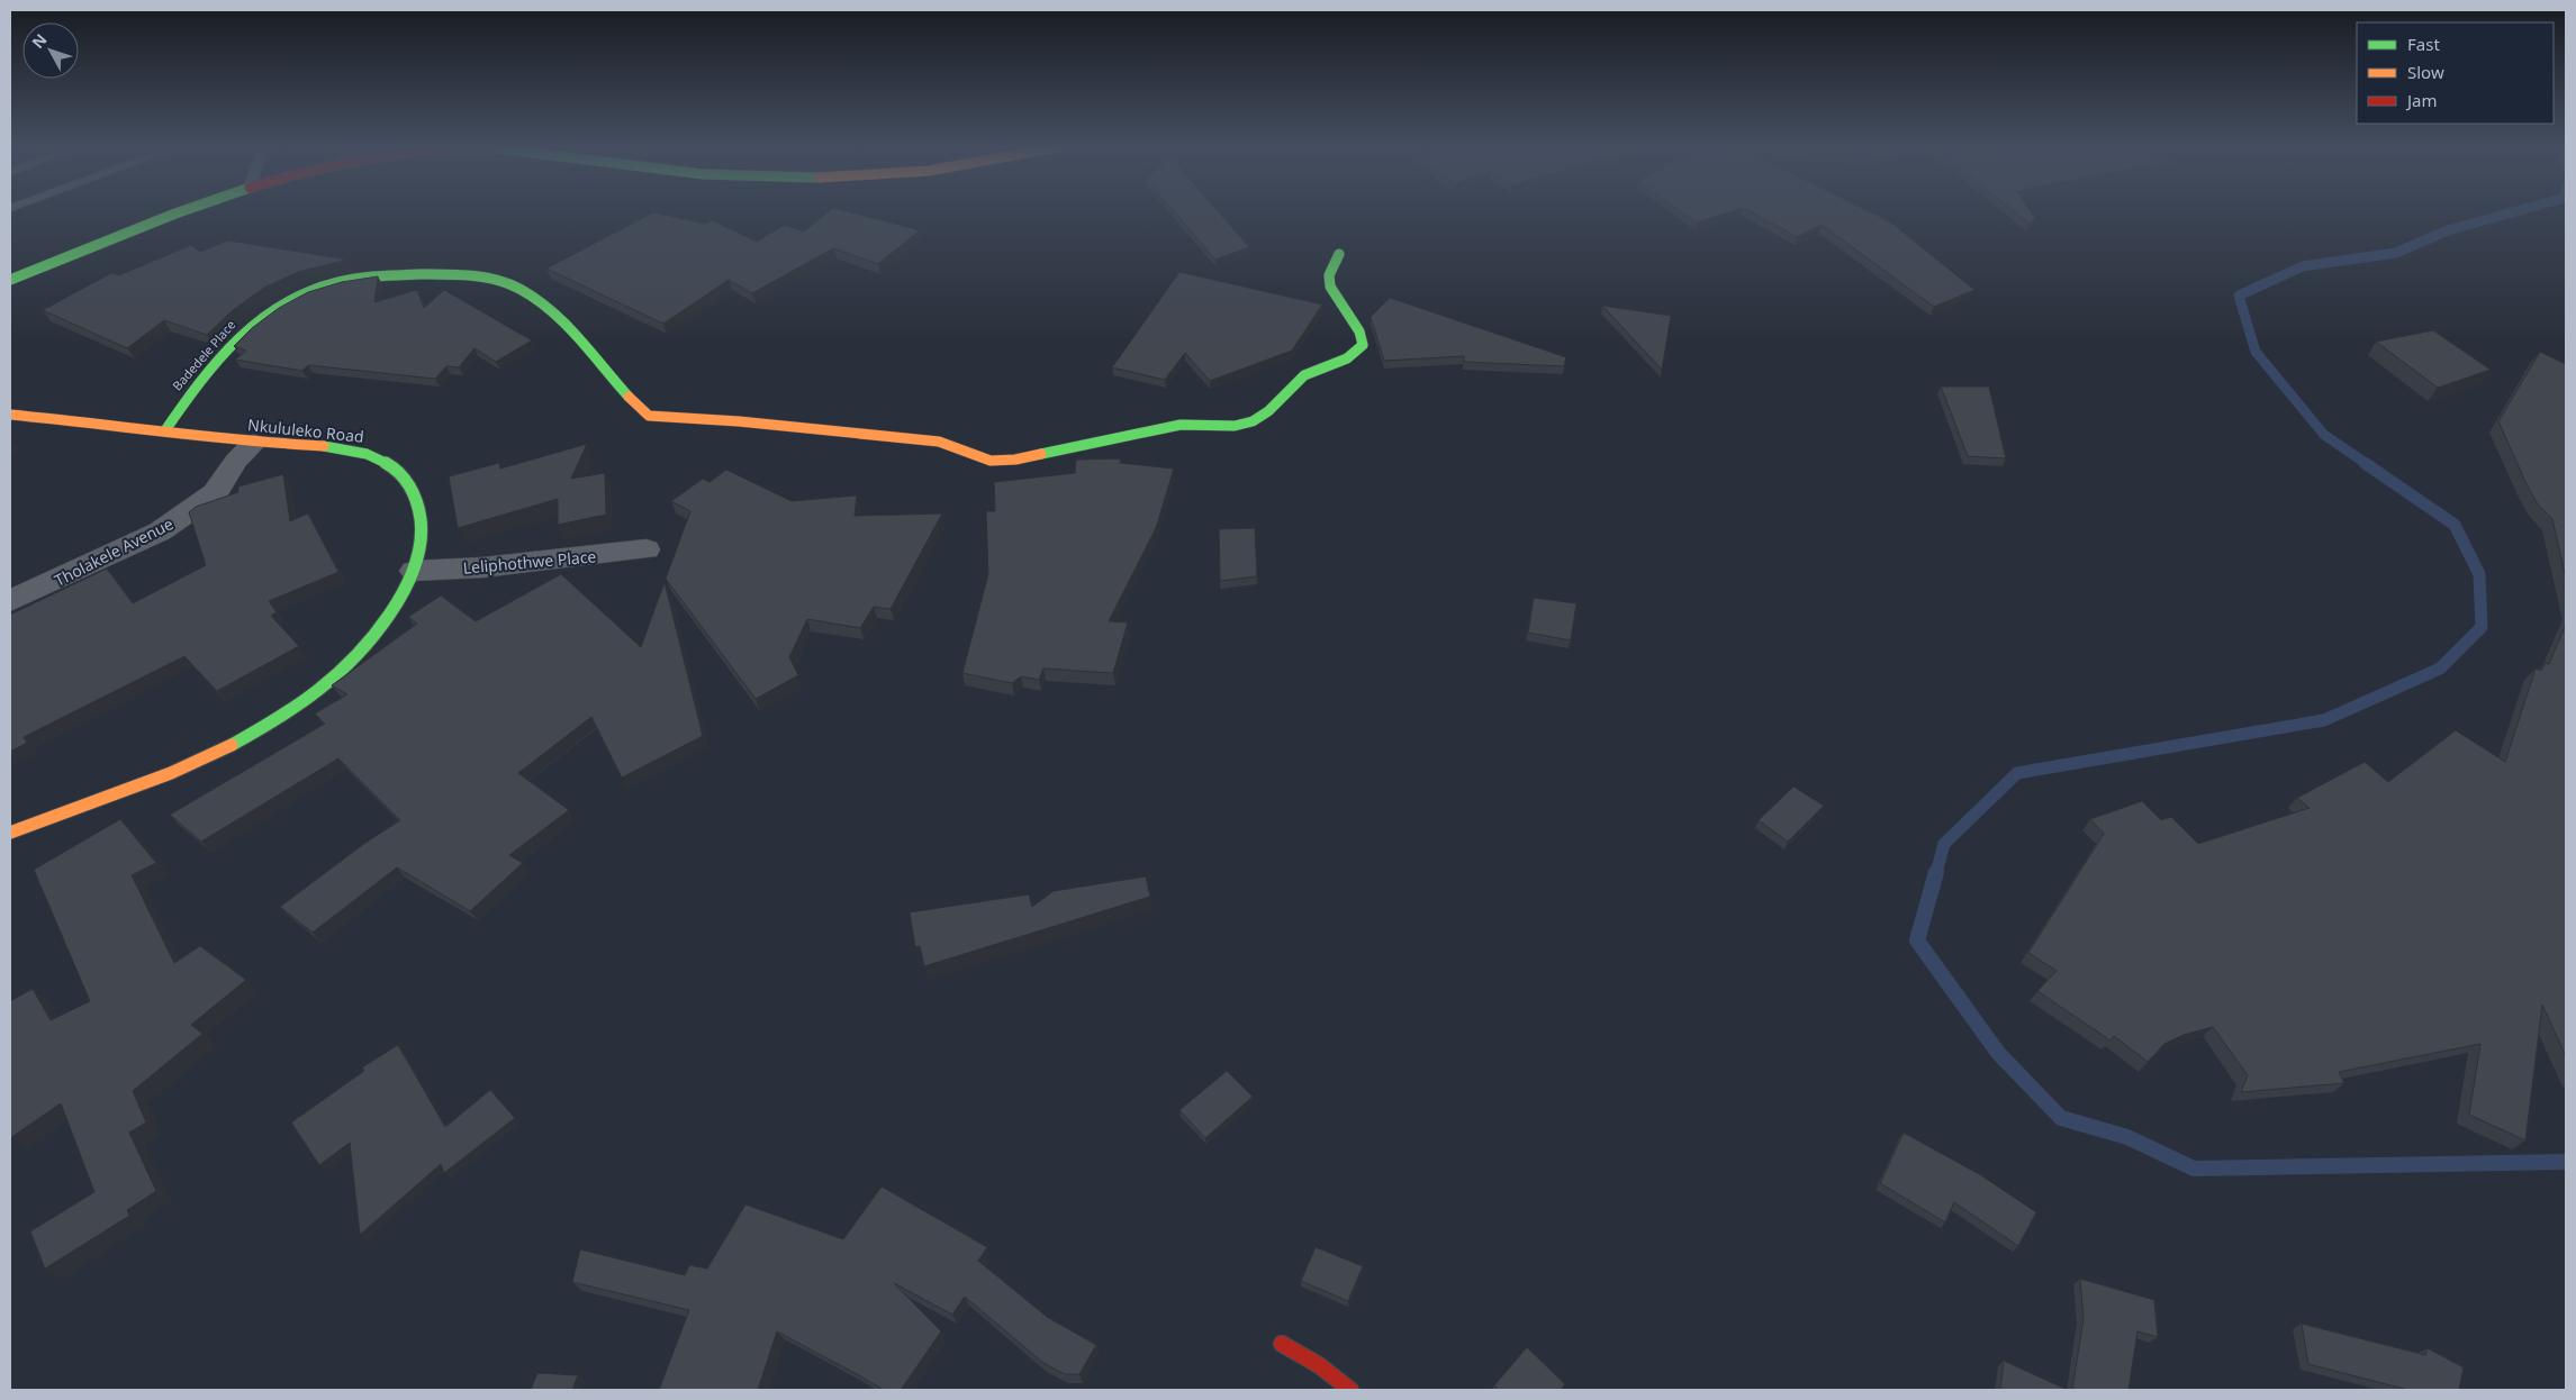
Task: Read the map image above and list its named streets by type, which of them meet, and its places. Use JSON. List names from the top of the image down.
{
  "streets": {
    "street": [
      "Badedele Place",
      "Nkululeko Road",
      "Tholakele Avenue",
      "Leliphothwe Place"
    ]
  },
  "crossings": [
    ["Badedele Place", "Nkululeko Road"],
    ["Nkululeko Road", "Tholakele Avenue"],
    ["Nkululeko Road", "Leliphothwe Place"]
  ],
  "legend": ["Fast", "Slow", "Jam"],
  "north": "top left"
}
